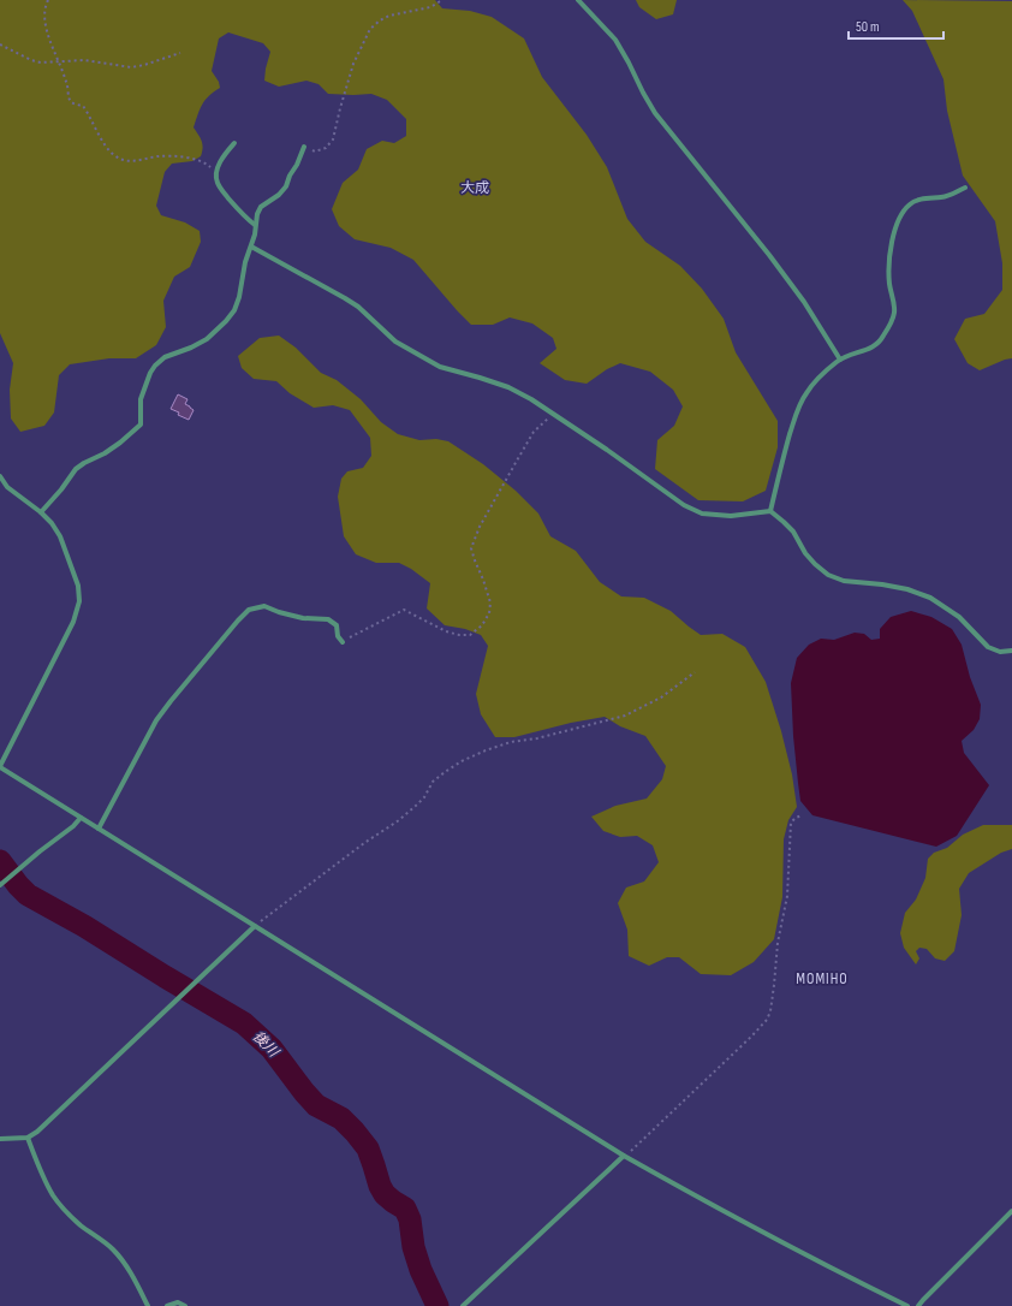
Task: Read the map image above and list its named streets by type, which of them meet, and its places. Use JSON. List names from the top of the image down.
{
  "districts": ["大成", "MOMIHO"],
  "water": ["後川"],
  "scale_bar": "50 m"
}
